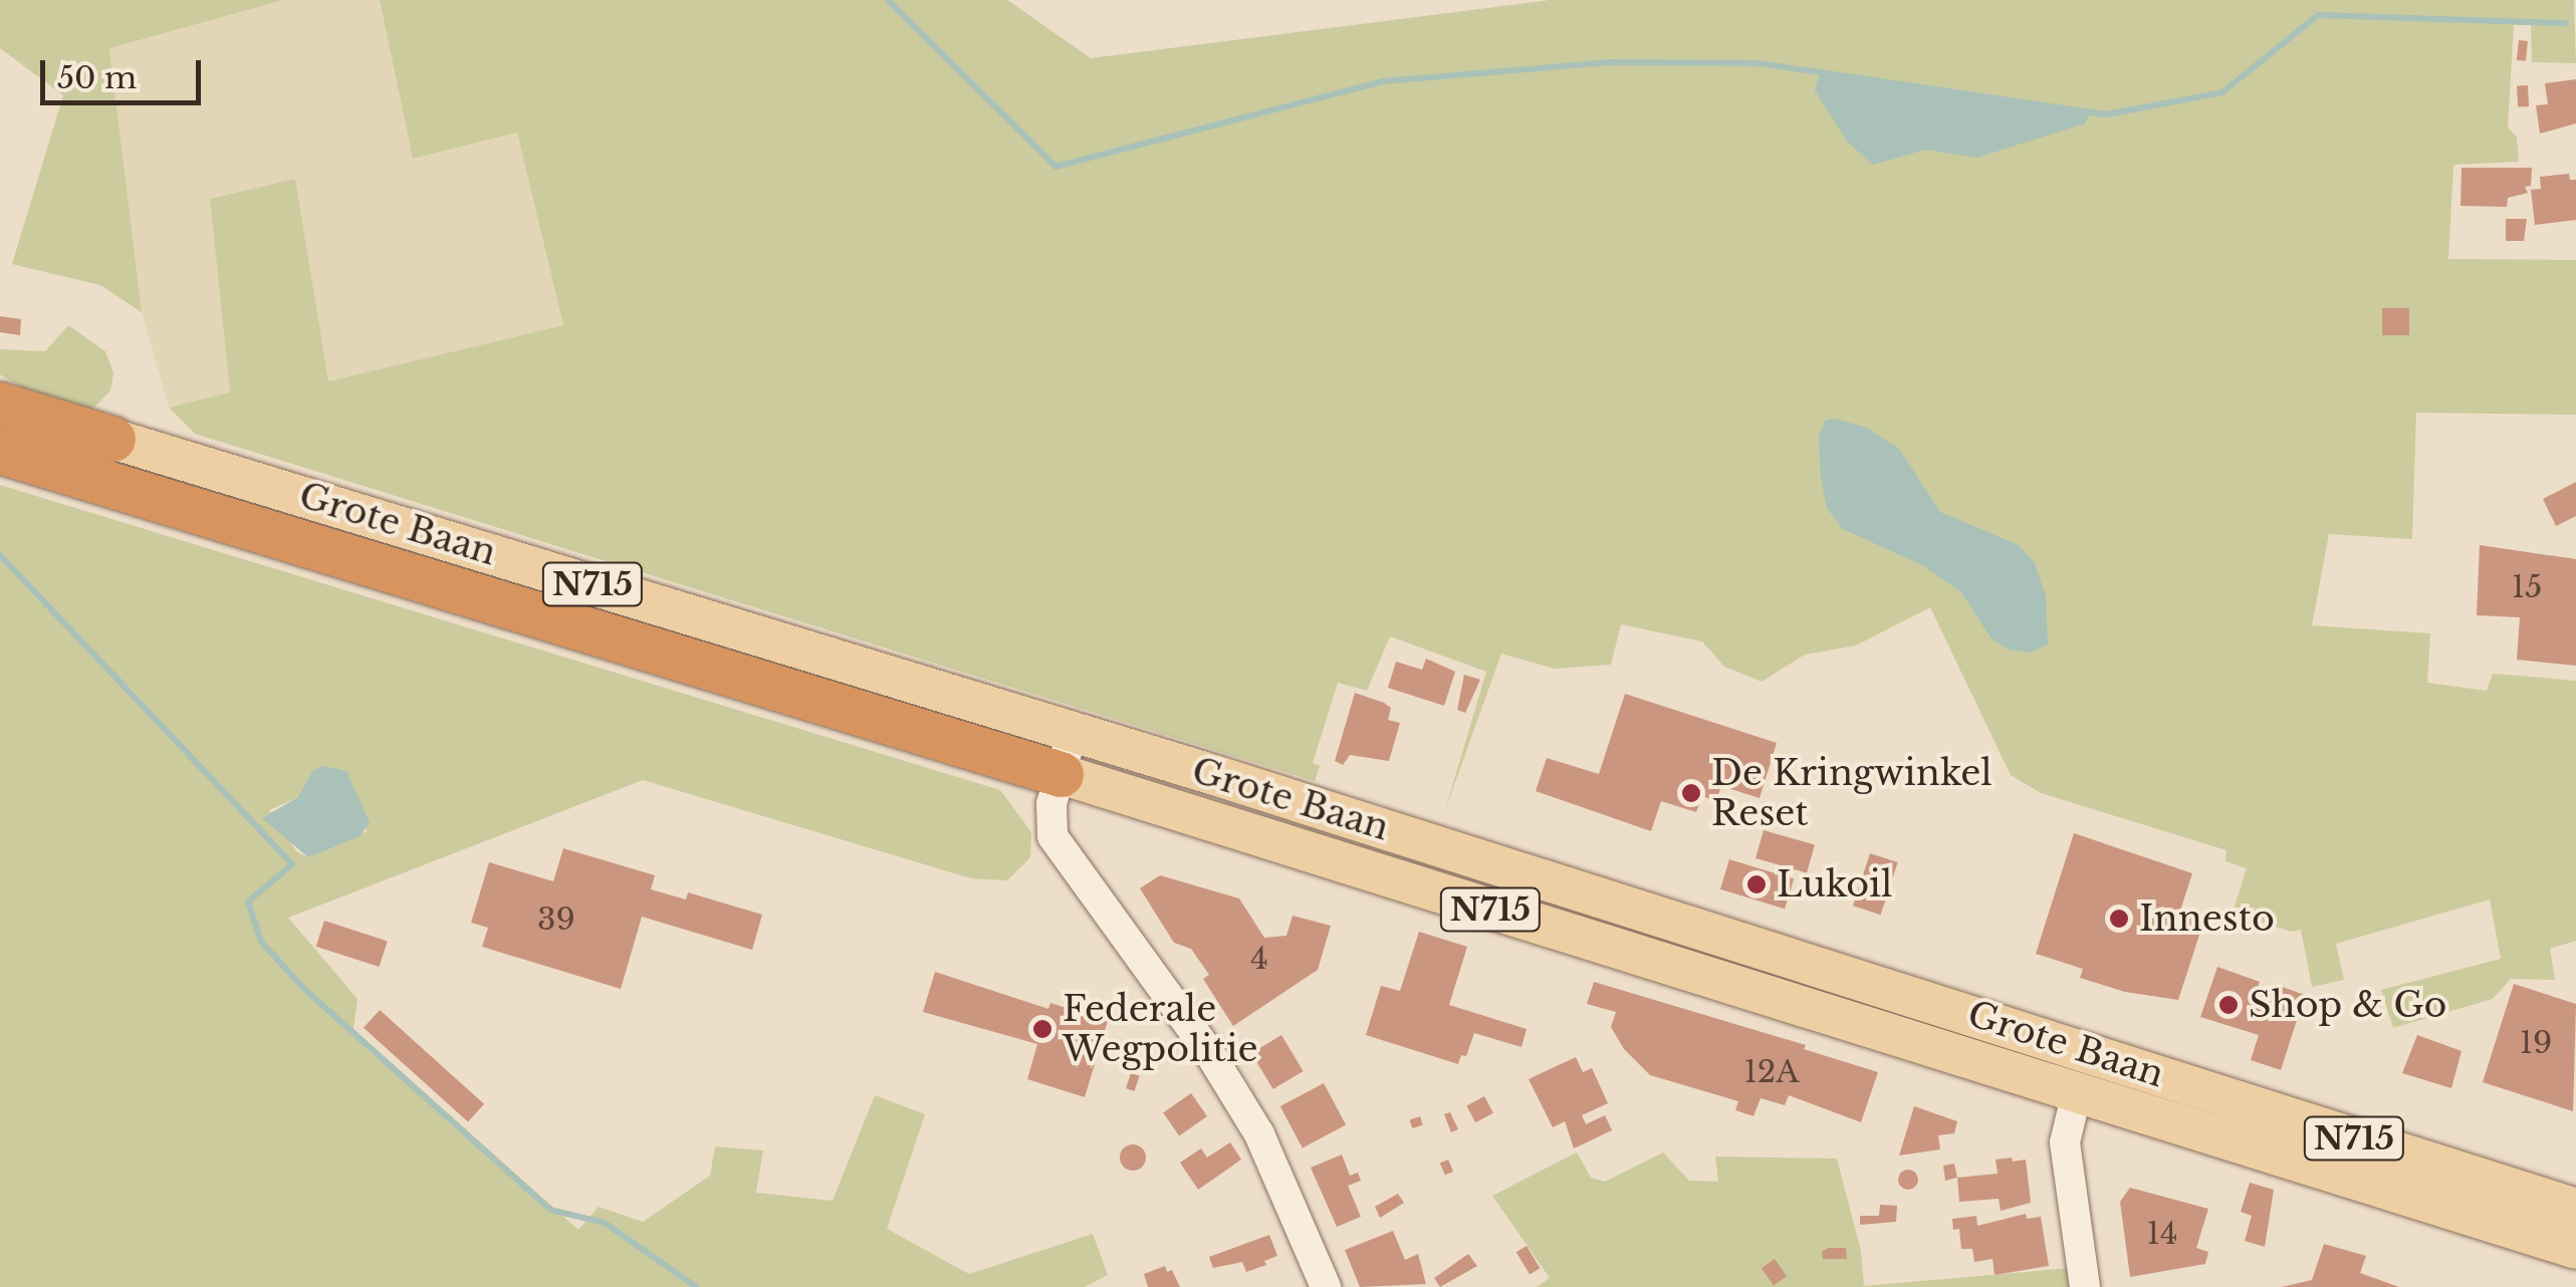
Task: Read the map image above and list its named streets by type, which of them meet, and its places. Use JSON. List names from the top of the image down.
{
  "streets": {
    "highway": ["Grote Baan", "N715"]
  },
  "places": [
    "De Kringwinkel Reset",
    "Lukoil",
    "Innesto",
    "Shop & Go",
    "Federale Wegpolitie"
  ],
  "house_numbers": [
    "15",
    "39",
    "4",
    "19",
    "12A",
    "14"
  ],
  "scale_bar": "50 m"
}
